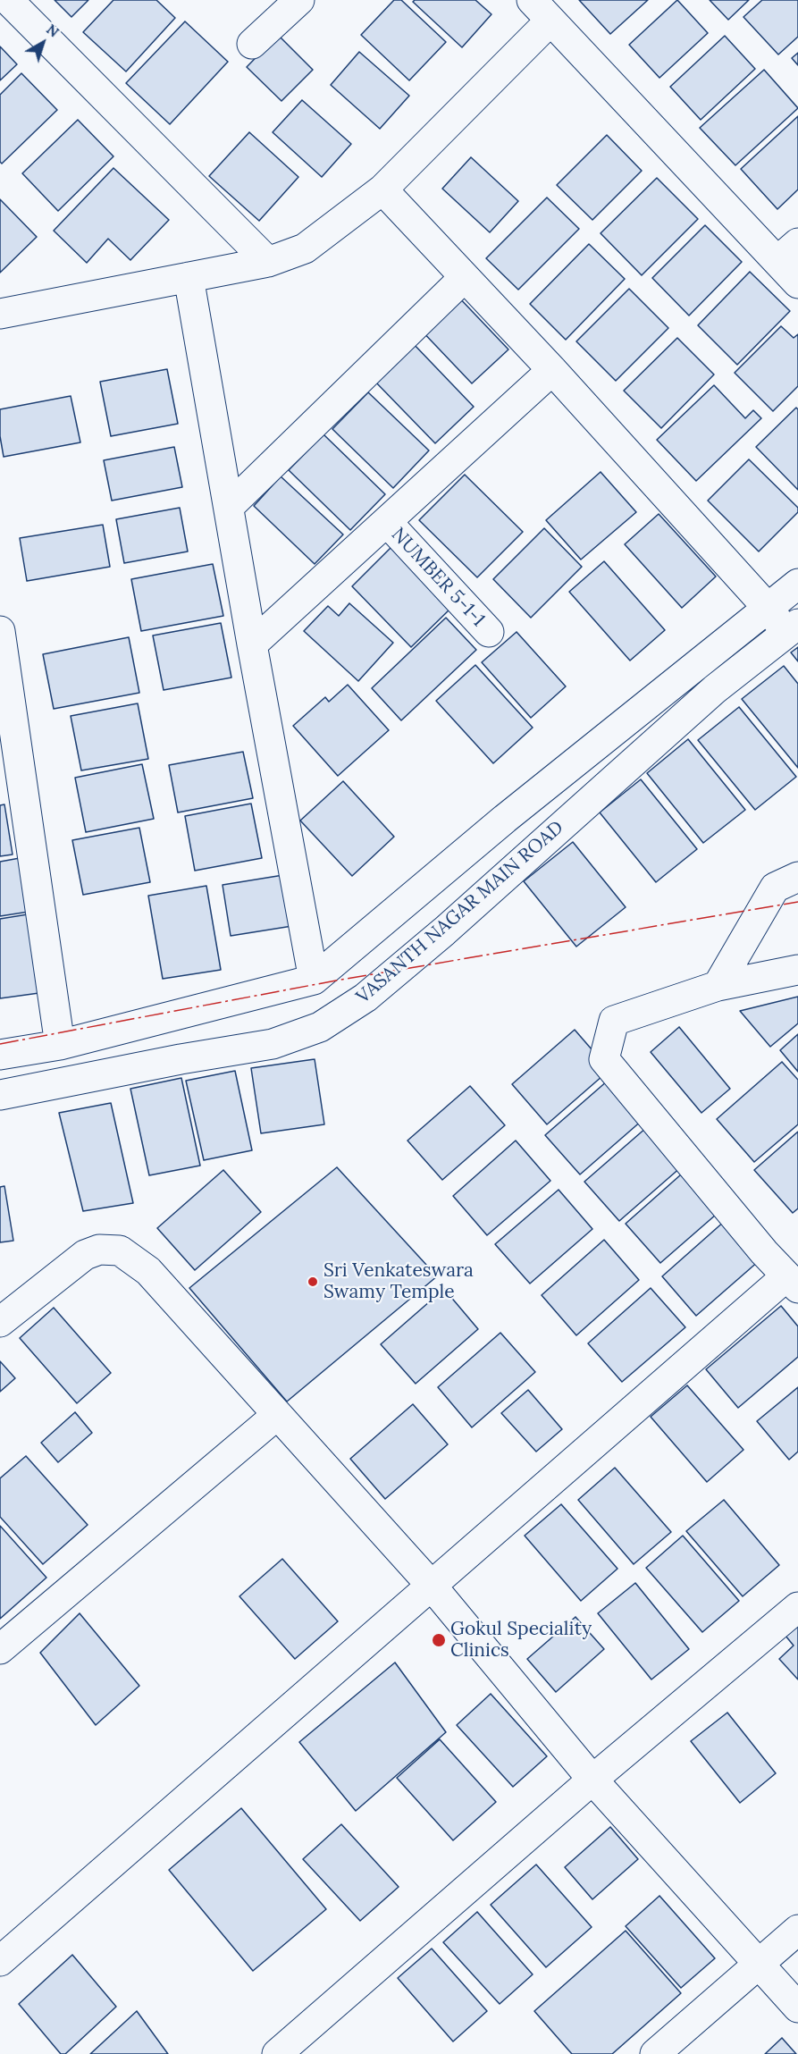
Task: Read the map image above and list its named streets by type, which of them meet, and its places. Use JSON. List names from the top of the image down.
{
  "streets": {
    "street": ["NUMBER 5-1-1", "VASANTH NAGAR MAIN ROAD"]
  },
  "places": ["Sri Venkateswara Swamy Temple", "Gokul Speciality Clinics"],
  "north": "top right"
}
